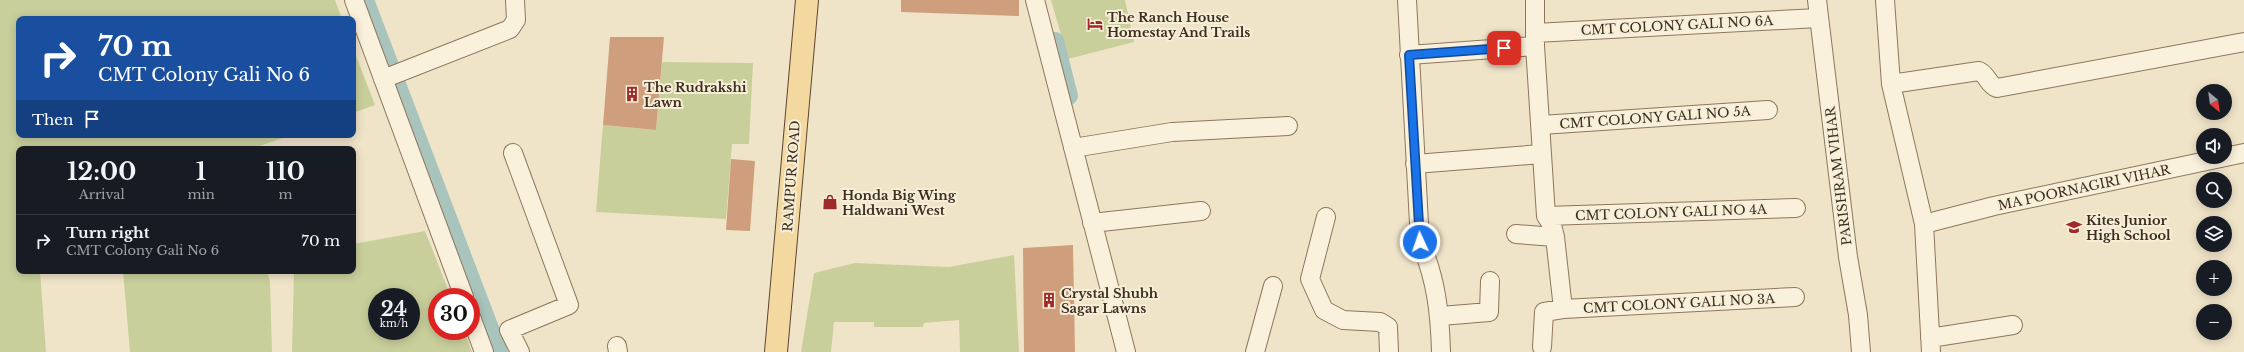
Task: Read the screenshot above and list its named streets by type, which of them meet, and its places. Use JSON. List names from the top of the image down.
{
  "streets": {
    "main road": ["RAMPUR ROAD"],
    "street": [
      "CMT COLONY GALI NO 6A",
      "CMT COLONY GALI NO 5A",
      "PARISHRAM VIHAR",
      "MA POORNAGIRI VIHAR",
      "CMT COLONY GALI NO 4A",
      "CMT COLONY GALI NO 3A"
    ]
  },
  "crossings": [
    ["CMT COLONY GALI NO 6A", "PARISHRAM VIHAR"]
  ],
  "places": {
    "hotel": ["The Ranch House Homestay And Trails"],
    "building": ["The Rudrakshi Lawn", "Crystal Shubh Sagar Lawns"],
    "shop": ["Honda Big Wing Haldwani West"],
    "school or university": ["Kites Junior High School"]
  },
  "north": "bottom right",
  "page": {
    "turn": ["70 m", "CMT Colony Gali No 6"],
    "map_buttons": ["+", "−"],
    "then": "Then",
    "eta": [
      "12:00",
      "Arrival",
      "1",
      "min",
      "110",
      "m"
    ],
    "list": [
      {
        "name": "Turn right",
        "note": "CMT Colony Gali No 6",
        "value": "70 m"
      }
    ],
    "speed": "24 km/h",
    "limit": "30"
  }
}
